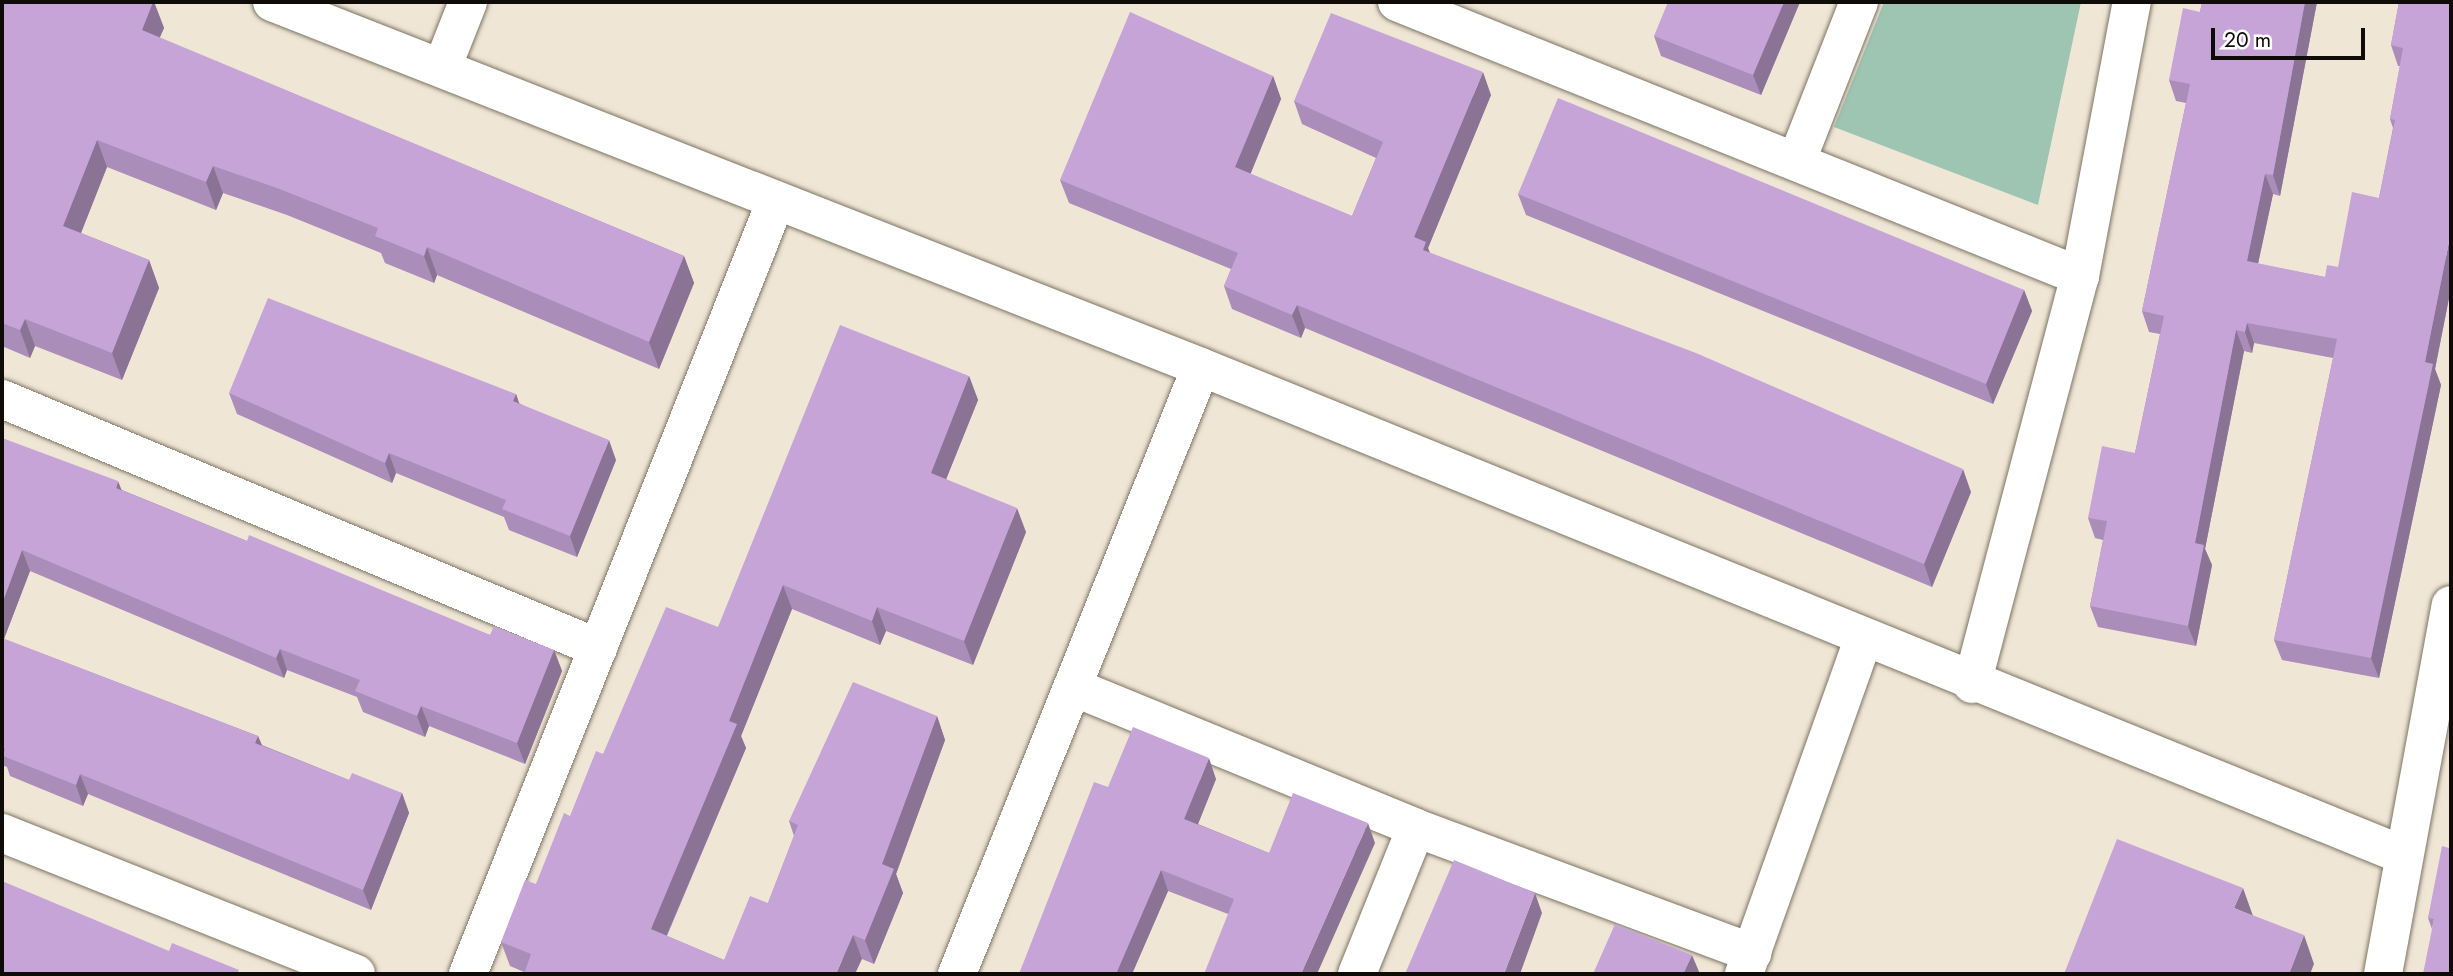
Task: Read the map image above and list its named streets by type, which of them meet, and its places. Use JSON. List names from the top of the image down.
{
  "scale_bar": "20 m"
}
